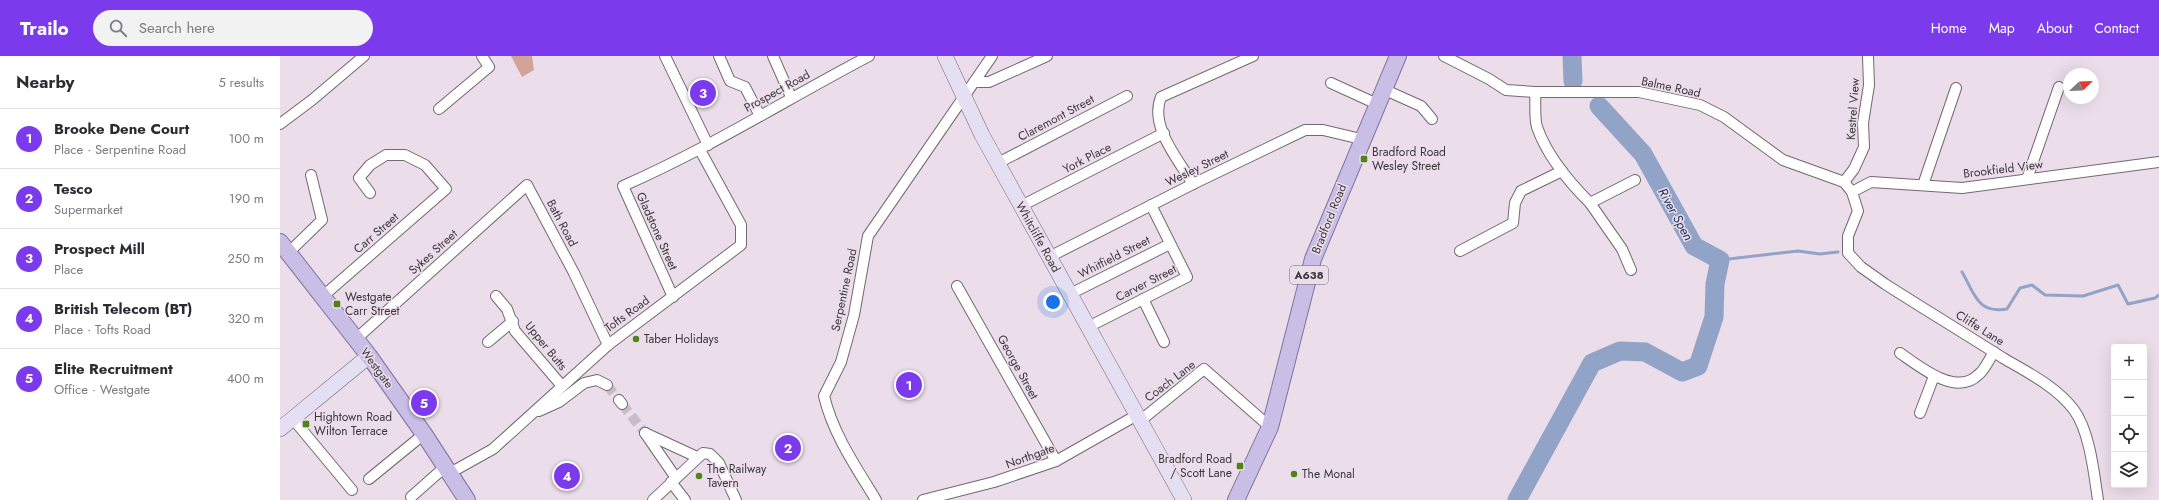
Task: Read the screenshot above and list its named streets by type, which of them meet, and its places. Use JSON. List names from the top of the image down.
{
  "streets": {
    "main road": [
      "Bradford Road",
      "Whitcliffe Road",
      "A638",
      "Westgate"
    ],
    "street": [
      "Balme Road",
      "Prospect Road",
      "Kestrel View",
      "Claremont Street",
      "York Place",
      "Wesley Street",
      "Brookfield View",
      "Bath Road",
      "Gladstone Street",
      "Carr Street",
      "Sykes Street",
      "Whitfield Street",
      "Carver Street",
      "Serpentine Road",
      "Tofts Road",
      "Cliffe Lane",
      "Upper Butts",
      "George Street",
      "Coach Lane",
      "Northgate"
    ]
  },
  "crossings": [
    ["Balme Road", "Kestrel View"],
    ["Prospect Road", "Gladstone Street"],
    ["Prospect Road", "Tofts Road"],
    ["Claremont Street", "Whitcliffe Road"],
    ["York Place", "Whitcliffe Road"],
    ["Wesley Street", "Bradford Road"],
    ["Wesley Street", "Whitcliffe Road"],
    ["Wesley Street", "Carver Street"],
    ["Brookfield View", "Cliffe Lane"],
    ["Bradford Road", "Coach Lane"],
    ["Bath Road", "Sykes Street"],
    ["Bath Road", "Tofts Road"],
    ["Gladstone Street", "Tofts Road"],
    ["Carr Street", "Westgate"],
    ["Whitcliffe Road", "Whitfield Street"],
    ["Whitcliffe Road", "Carver Street"],
    ["Whitcliffe Road", "Serpentine Road"],
    ["Whitcliffe Road", "Coach Lane"],
    ["Whitcliffe Road", "Northgate"],
    ["Sykes Street", "Westgate"],
    ["Whitfield Street", "Carver Street"],
    ["Tofts Road", "Upper Butts"],
    ["Tofts Road", "Westgate"],
    ["George Street", "Northgate"],
    ["Coach Lane", "Northgate"]
  ],
  "water": ["River Spen"],
  "places": {
    "transit": [
      "Bradford Road Wesley Street",
      "Westgate Carr Street",
      "Hightown Road Wilton Terrace",
      "Bradford Road / Scott Lane"
    ],
    "other": ["Taber Holidays", "The Monal", "The Railway Tavern"]
  },
  "north": "top right",
  "page": {
    "header": "Trailo",
    "search": "Search here",
    "nav": [
      "Home",
      "Map",
      "About",
      "Contact"
    ],
    "heading": ["Nearby", "5 results"],
    "pins": [
      "3",
      "1",
      "5",
      "2",
      "4"
    ],
    "list": [
      {
        "mark": "1",
        "name": "Brooke Dene Court",
        "note": "Place · Serpentine Road",
        "value": "100 m"
      },
      {
        "mark": "2",
        "name": "Tesco",
        "note": "Supermarket",
        "value": "190 m"
      },
      {
        "mark": "3",
        "name": "Prospect Mill",
        "note": "Place",
        "value": "250 m"
      },
      {
        "mark": "4",
        "name": "British Telecom (BT)",
        "note": "Place · Tofts Road",
        "value": "320 m"
      },
      {
        "mark": "5",
        "name": "Elite Recruitment",
        "note": "Office · Westgate",
        "value": "400 m"
      }
    ],
    "map_buttons": ["+", "−"]
  }
}
